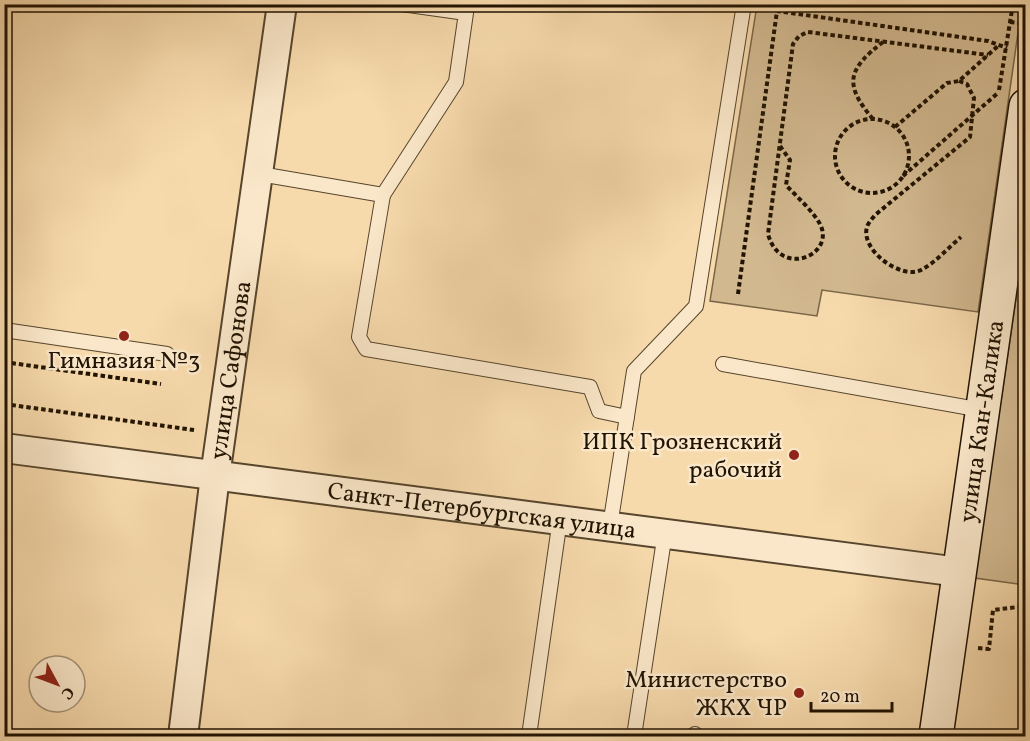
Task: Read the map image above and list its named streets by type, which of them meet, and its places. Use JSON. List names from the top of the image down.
{
  "streets": {
    "street": ["улица Сафонова", "улица Кан-Калика", "Санкт-Петербургская улица"]
  },
  "crossings": [
    ["улица Сафонова", "Санкт-Петербургская улица"],
    ["улица Кан-Калика", "Санкт-Петербургская улица"]
  ],
  "places": ["Гимназия №3", "ИПК Грозненский рабочий", "Министерство ЖКХ ЧР"],
  "scale_bar": "20 m",
  "north": "bottom right"
}
